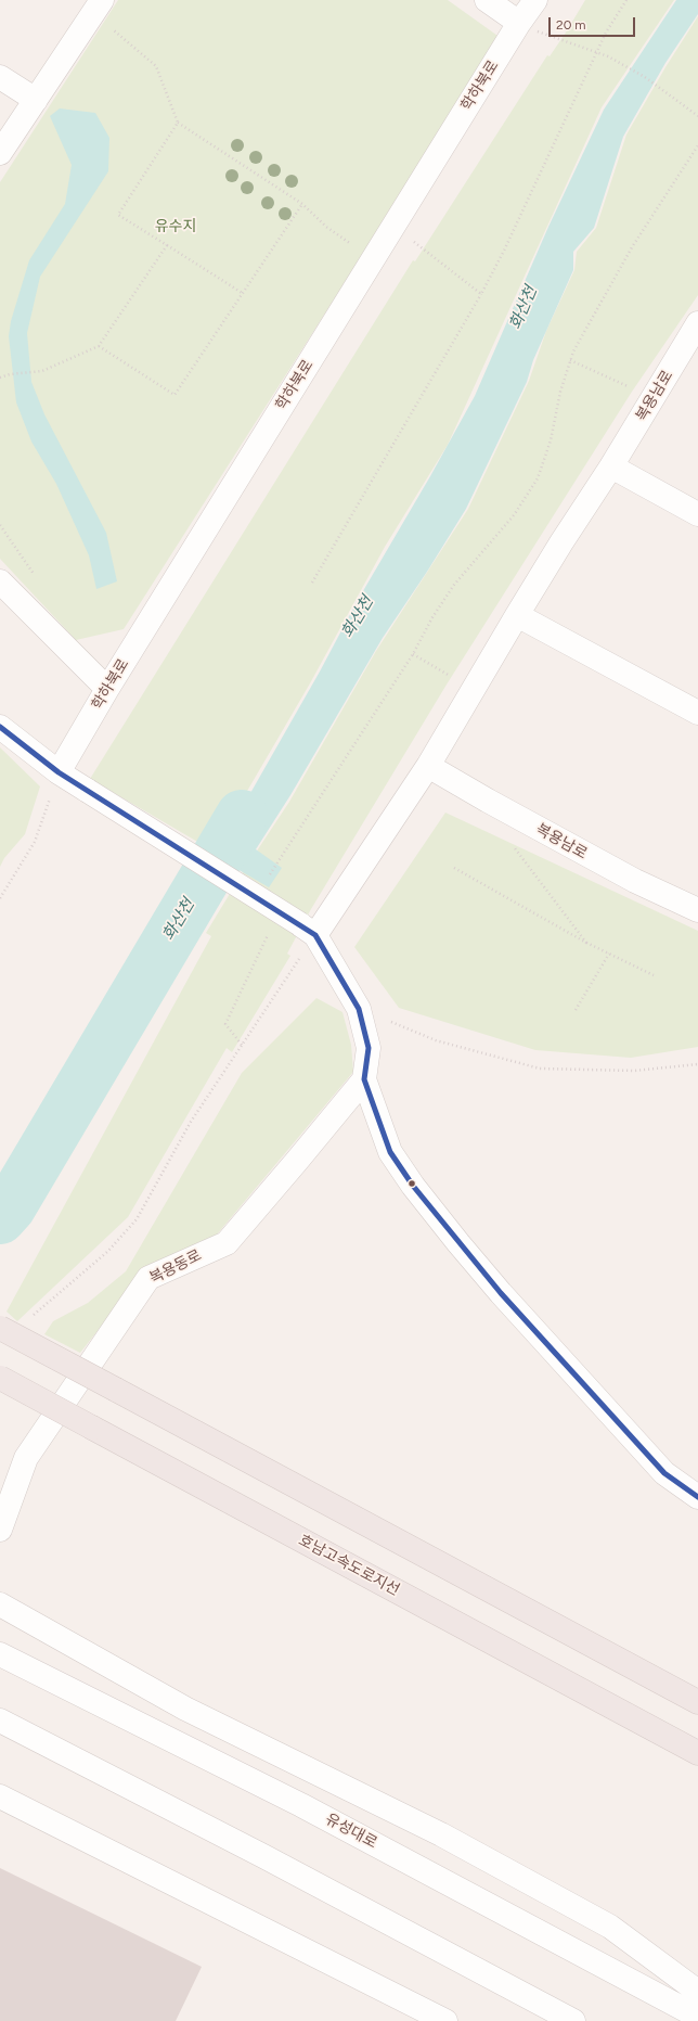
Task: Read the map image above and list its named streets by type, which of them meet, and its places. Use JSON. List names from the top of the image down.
{
  "streets": {
    "highway": ["호남고속도로지선"],
    "street": [
      "학하북로",
      "복용남로",
      "복용동로",
      "유성대로"
    ]
  },
  "water": ["화산천"],
  "parks": ["유수지"],
  "scale_bar": "20 m"
}
